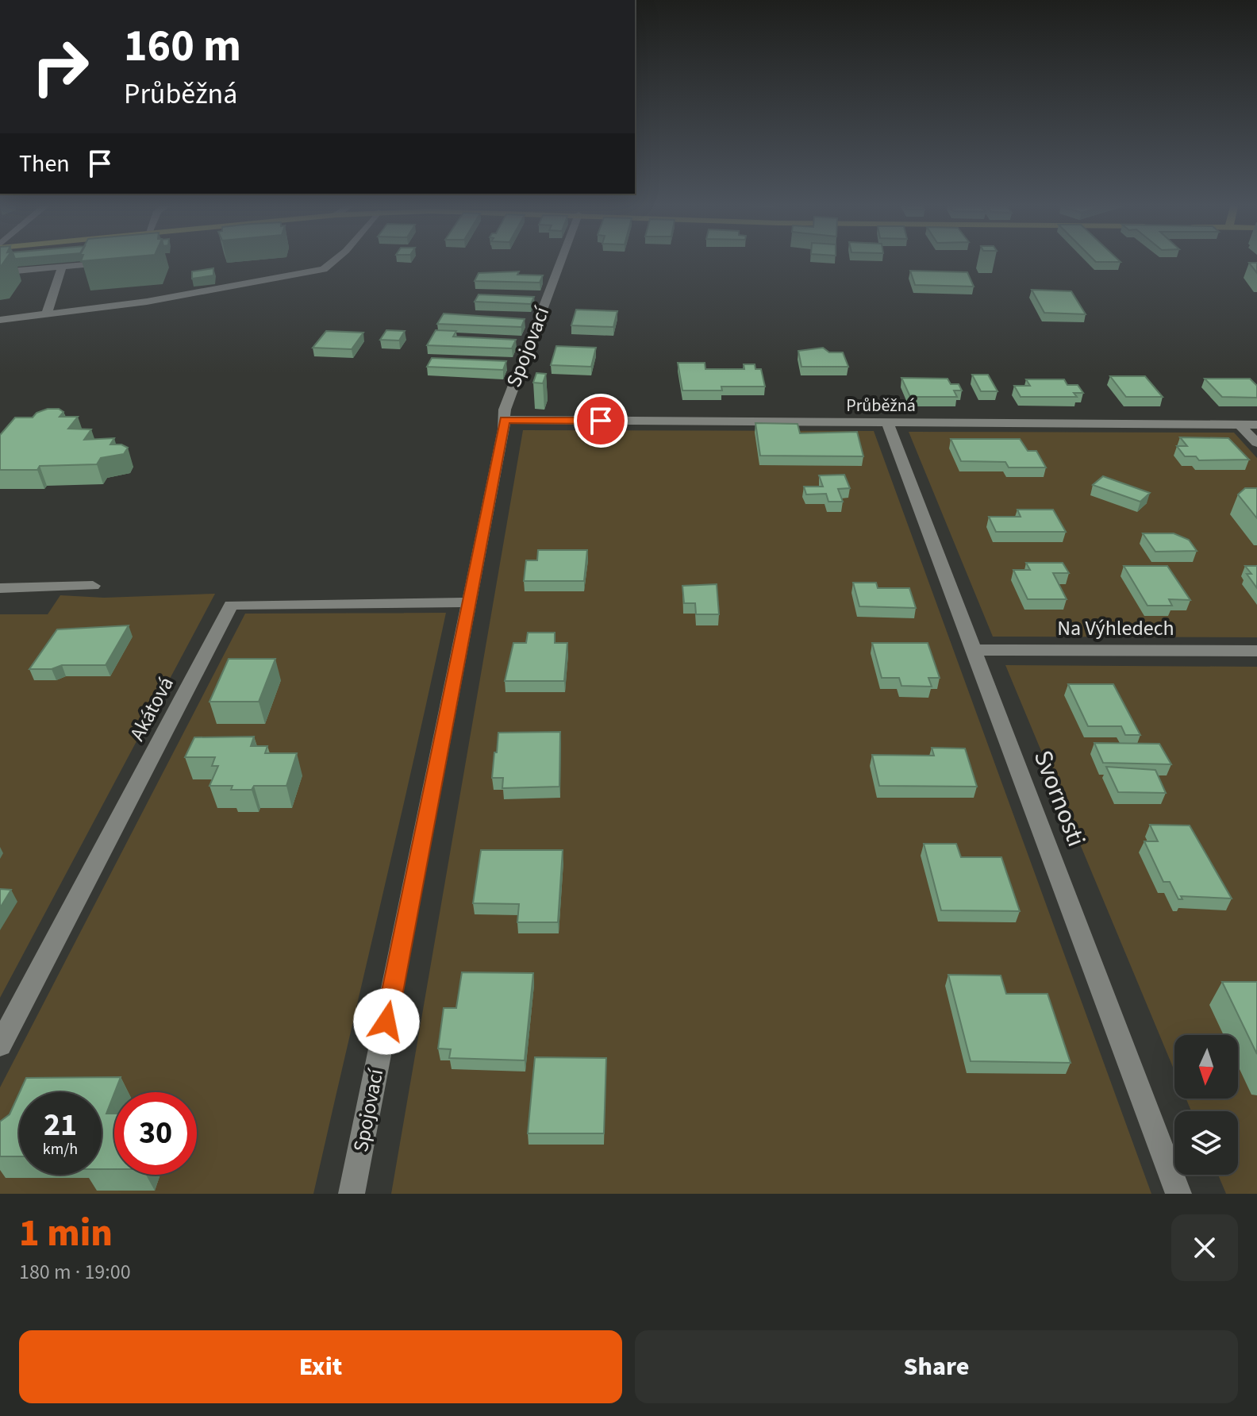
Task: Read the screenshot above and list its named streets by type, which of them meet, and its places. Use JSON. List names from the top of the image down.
{
  "streets": {
    "street": [
      "Spojovací",
      "Průběžná",
      "Na Výhledech",
      "Akátová",
      "Svornosti"
    ]
  },
  "crossings": [
    ["Spojovací", "Průběžná"],
    ["Spojovací", "Akátová"],
    ["Průběžná", "Svornosti"],
    ["Na Výhledech", "Svornosti"]
  ],
  "north": "bottom",
  "page": {
    "turn": ["160 m", "Průběžná"],
    "then": "Then",
    "speed": "21 km/h",
    "limit": "30",
    "heading": ["1 min", "180 m · 19:00"],
    "buttons": ["Exit", "Share"]
  }
}
